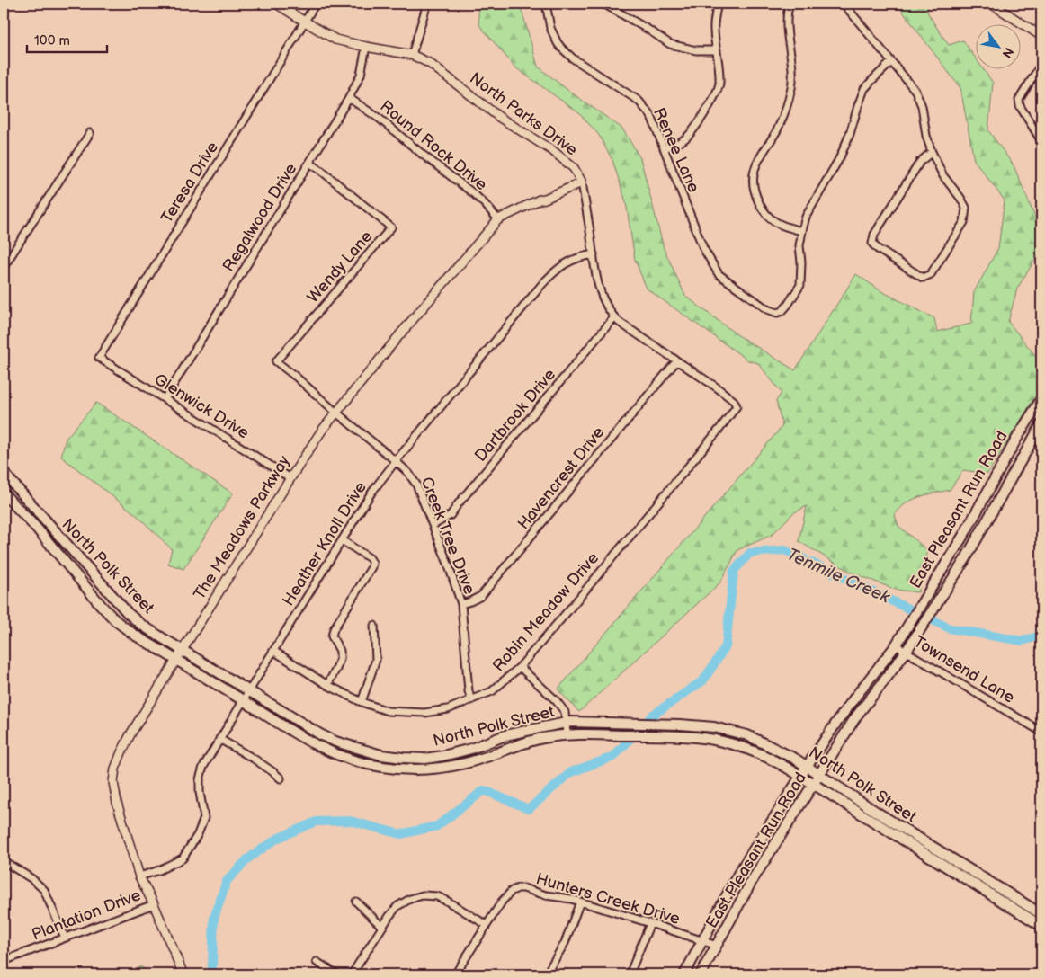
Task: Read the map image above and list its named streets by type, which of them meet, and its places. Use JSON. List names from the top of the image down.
{
  "streets": {
    "main road": ["East Pleasant Run Road", "North Polk Street"],
    "street": [
      "North Parks Drive",
      "Round Rock Drive",
      "Renee Lane",
      "Teresa Drive",
      "Regalwood Drive",
      "Wendy Lane",
      "Glenwick Drive",
      "Dartbrook Drive",
      "Havencrest Drive",
      "The Meadows Parkway",
      "Creek Tree Drive",
      "Heather Knoll Drive",
      "Robin Meadow Drive",
      "Townsend Lane",
      "Hunters Creek Drive",
      "Plantation Drive"
    ]
  },
  "crossings": [
    ["North Parks Drive", "Teresa Drive"],
    ["North Parks Drive", "Regalwood Drive"],
    ["North Parks Drive", "Dartbrook Drive"],
    ["North Parks Drive", "Havencrest Drive"],
    ["North Parks Drive", "The Meadows Parkway"],
    ["North Parks Drive", "Heather Knoll Drive"],
    ["North Parks Drive", "Robin Meadow Drive"],
    ["Round Rock Drive", "Regalwood Drive"],
    ["Round Rock Drive", "The Meadows Parkway"],
    ["Teresa Drive", "Glenwick Drive"],
    ["Regalwood Drive", "Wendy Lane"],
    ["Regalwood Drive", "Glenwick Drive"],
    ["Wendy Lane", "Creek Tree Drive"],
    ["Glenwick Drive", "The Meadows Parkway"],
    ["Dartbrook Drive", "Creek Tree Drive"],
    ["Havencrest Drive", "Creek Tree Drive"],
    ["East Pleasant Run Road", "North Polk Street"],
    ["East Pleasant Run Road", "Townsend Lane"],
    ["East Pleasant Run Road", "Hunters Creek Drive"],
    ["The Meadows Parkway", "Creek Tree Drive"],
    ["The Meadows Parkway", "Heather Knoll Drive"],
    ["The Meadows Parkway", "North Polk Street"],
    ["The Meadows Parkway", "Plantation Drive"],
    ["Creek Tree Drive", "Heather Knoll Drive"],
    ["Creek Tree Drive", "Robin Meadow Drive"],
    ["Heather Knoll Drive", "North Polk Street"],
    ["Heather Knoll Drive", "Robin Meadow Drive"]
  ],
  "water": ["Tenmile Creek"],
  "scale_bar": "100 m",
  "north": "bottom right"
}
